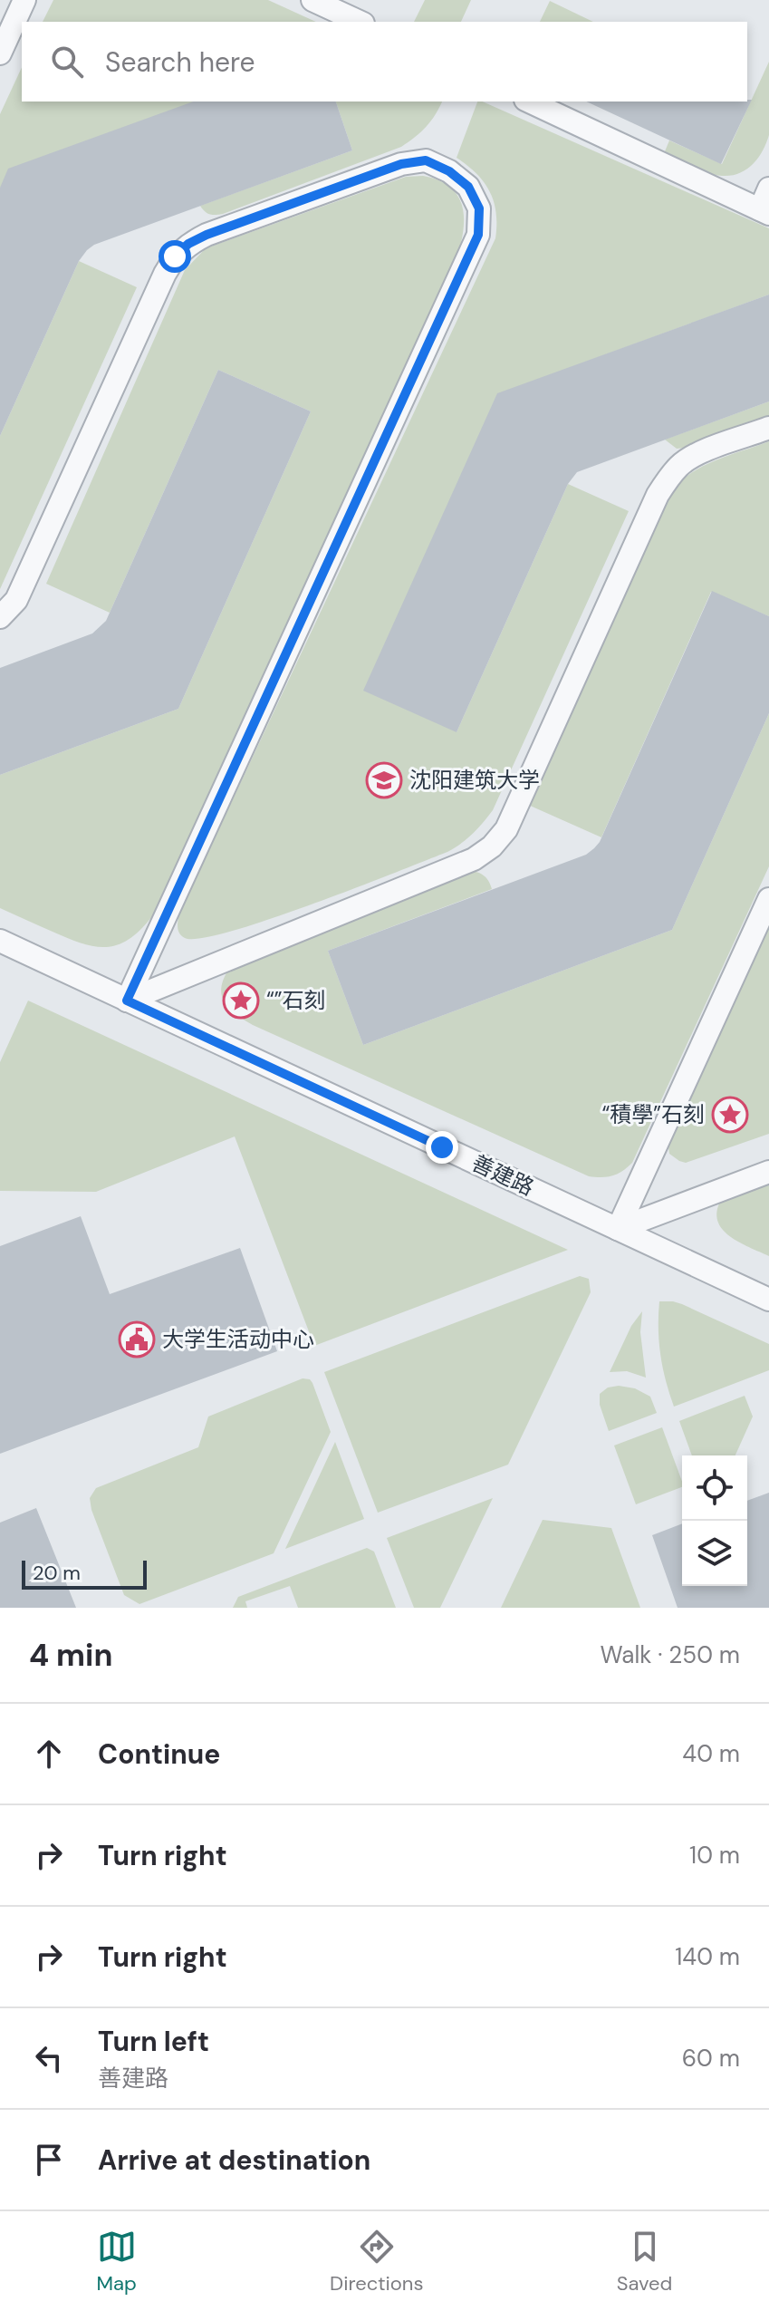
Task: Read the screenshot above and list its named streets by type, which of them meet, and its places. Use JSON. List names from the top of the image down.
{
  "streets": {
    "lane": ["善建路"]
  },
  "places": {
    "school or university": ["沈阳建筑大学"],
    "place": ["“”石刻", "“積學”石刻"],
    "public building": ["大学生活动中心"]
  },
  "scale_bar": "20 m",
  "page": {
    "search": "Search here",
    "scale": "20 m",
    "heading": ["4 min", "Walk · 250 m"],
    "list": [
      ["Continue", "40 m"],
      ["Turn right", "10 m"],
      ["Turn right", "140 m"],
      ["Turn left", "善建路", "60 m"],
      "Arrive at destination"
    ],
    "nav": ["Map", "Directions", "Saved"]
  }
}
